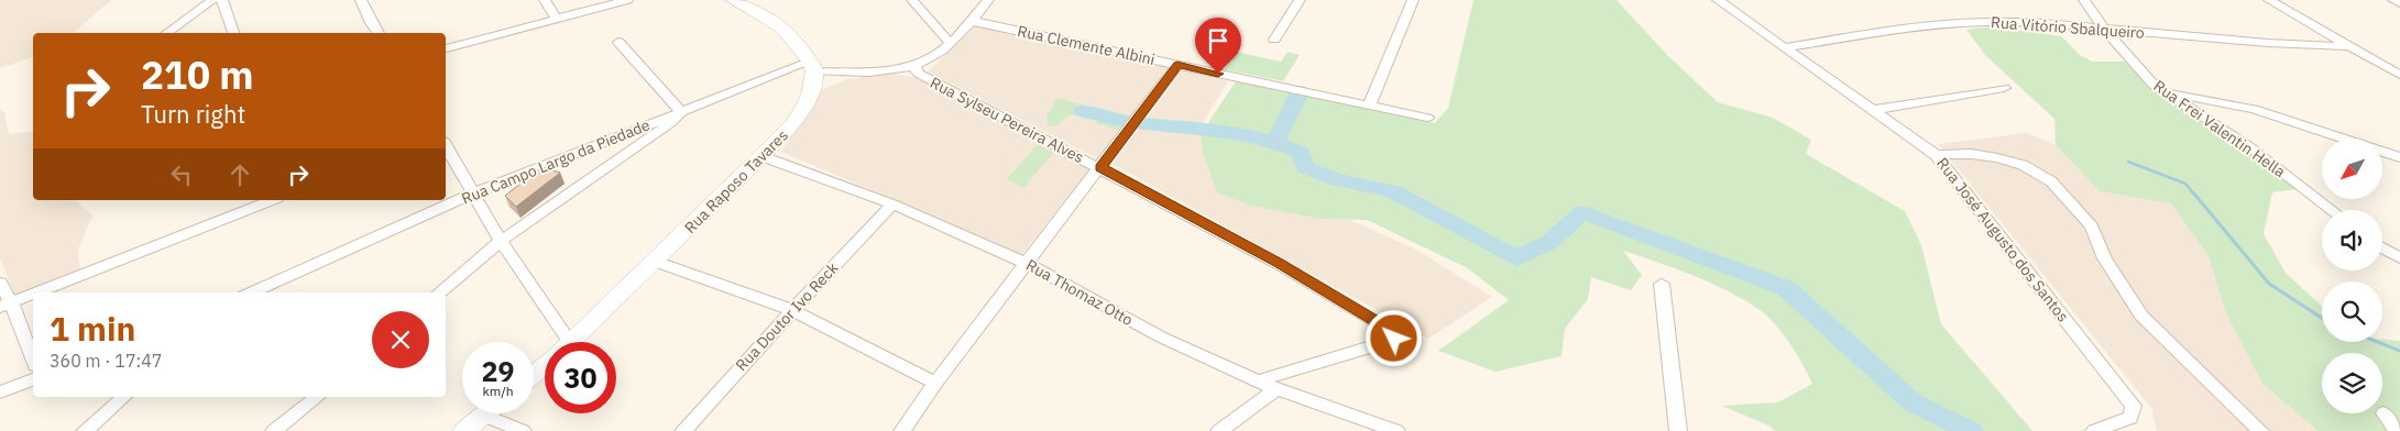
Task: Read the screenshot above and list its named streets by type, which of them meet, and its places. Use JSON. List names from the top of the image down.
{
  "streets": {
    "main road": ["Rua Raposo Tavares"],
    "street": [
      "Rua Vitório Sbalqueiro",
      "Rua Clemente Albini",
      "Rua Sylseu Pereira Alves",
      "Rua Frei Valentin Hella",
      "Rua Campo Largo da Piedade",
      "Rua José Augusto dos Santos",
      "Rua Thomaz Otto",
      "Rua Doutor Ivo Reck"
    ]
  },
  "crossings": [
    ["Rua Vitório Sbalqueiro", "Rua Frei Valentin Hella"],
    ["Rua Vitório Sbalqueiro", "Rua José Augusto dos Santos"],
    ["Rua Sylseu Pereira Alves", "Rua Thomaz Otto"],
    ["Rua Campo Largo da Piedade", "Rua Raposo Tavares"],
    ["Rua Raposo Tavares", "Rua Thomaz Otto"],
    ["Rua Thomaz Otto", "Rua Doutor Ivo Reck"]
  ],
  "north": "bottom left",
  "page": {
    "turn": ["210 m", "Turn right"],
    "heading": ["1 min", "360 m · 17:47"],
    "speed": "29 km/h",
    "limit": "30"
  }
}
